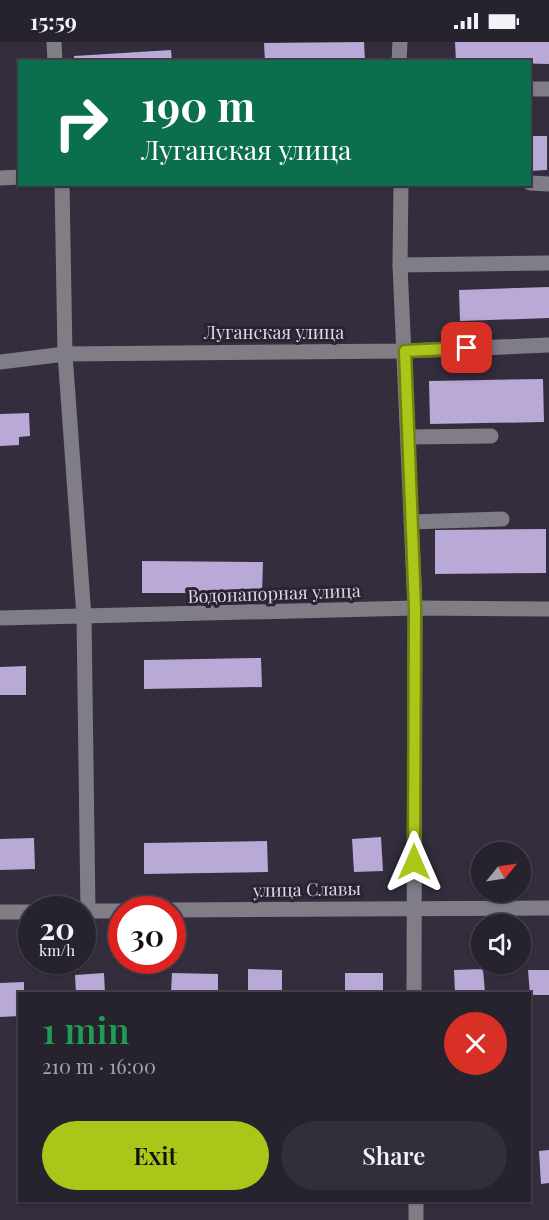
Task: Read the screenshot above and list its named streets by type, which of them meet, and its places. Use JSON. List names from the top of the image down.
{
  "streets": {
    "street": ["Луганская улица", "Водонапорная улица", "улица Славы"]
  },
  "north": "top right",
  "page": {
    "status": "15:59",
    "turn": ["190 m", "Луганская улица"],
    "speed": "20 km/h",
    "limit": "30",
    "heading": ["1 min", "210 m · 16:00"],
    "buttons": ["Exit", "Share"]
  }
}
